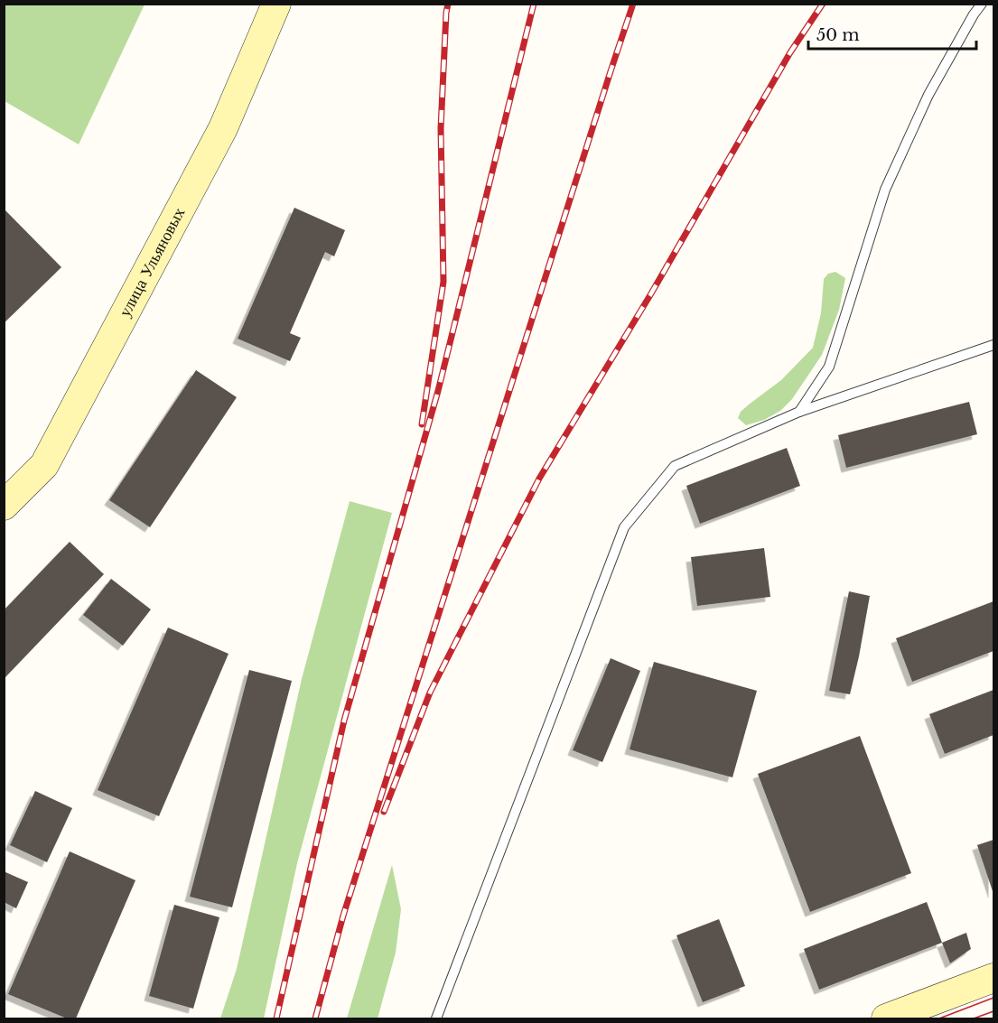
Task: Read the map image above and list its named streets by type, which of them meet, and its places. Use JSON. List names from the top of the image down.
{
  "streets": {
    "street": ["улица Ульяновых"]
  },
  "scale_bar": "50 m"
}
